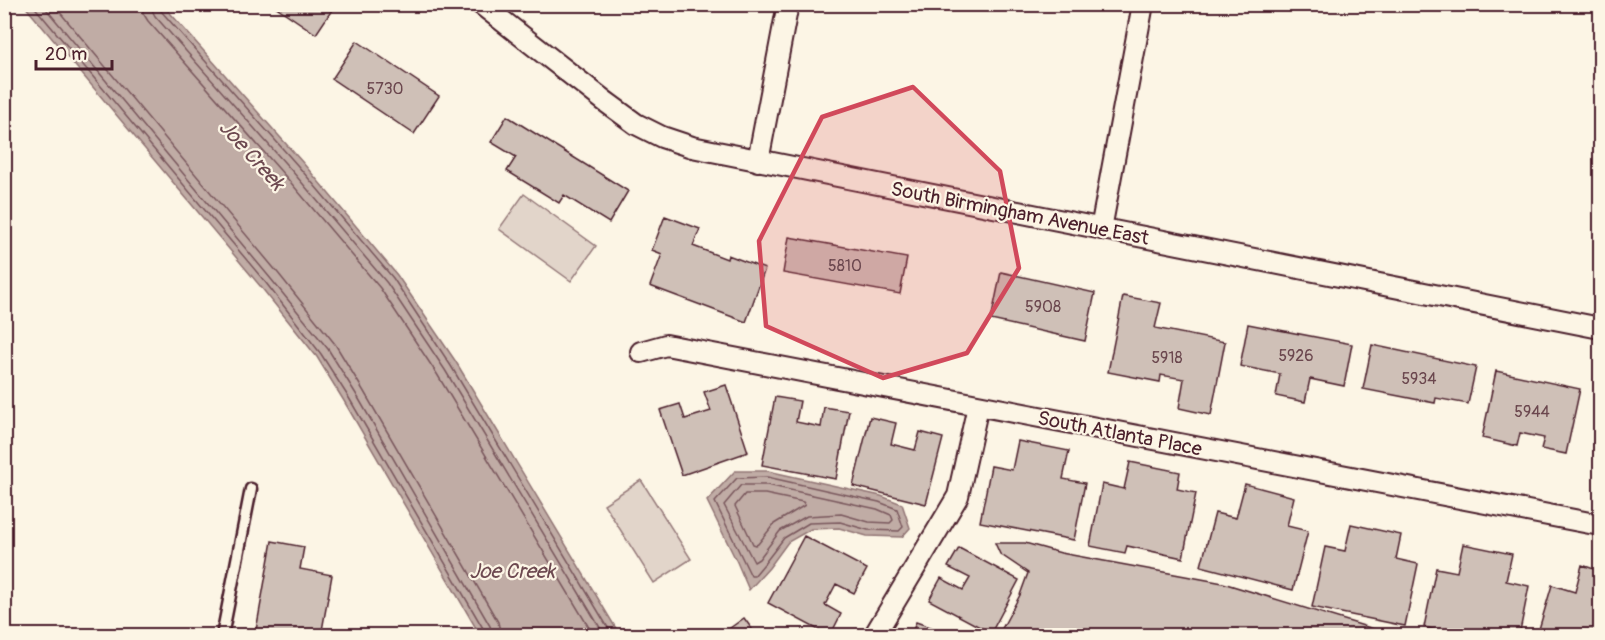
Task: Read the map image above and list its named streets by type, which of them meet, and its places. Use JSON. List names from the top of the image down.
{
  "streets": {
    "street": ["South Birmingham Avenue East", "South Atlanta Place"]
  },
  "water": ["Joe Creek"],
  "house_numbers": [
    "5730",
    "5810",
    "5908",
    "5926",
    "5918",
    "5934",
    "5944"
  ],
  "scale_bar": "20 m"
}
